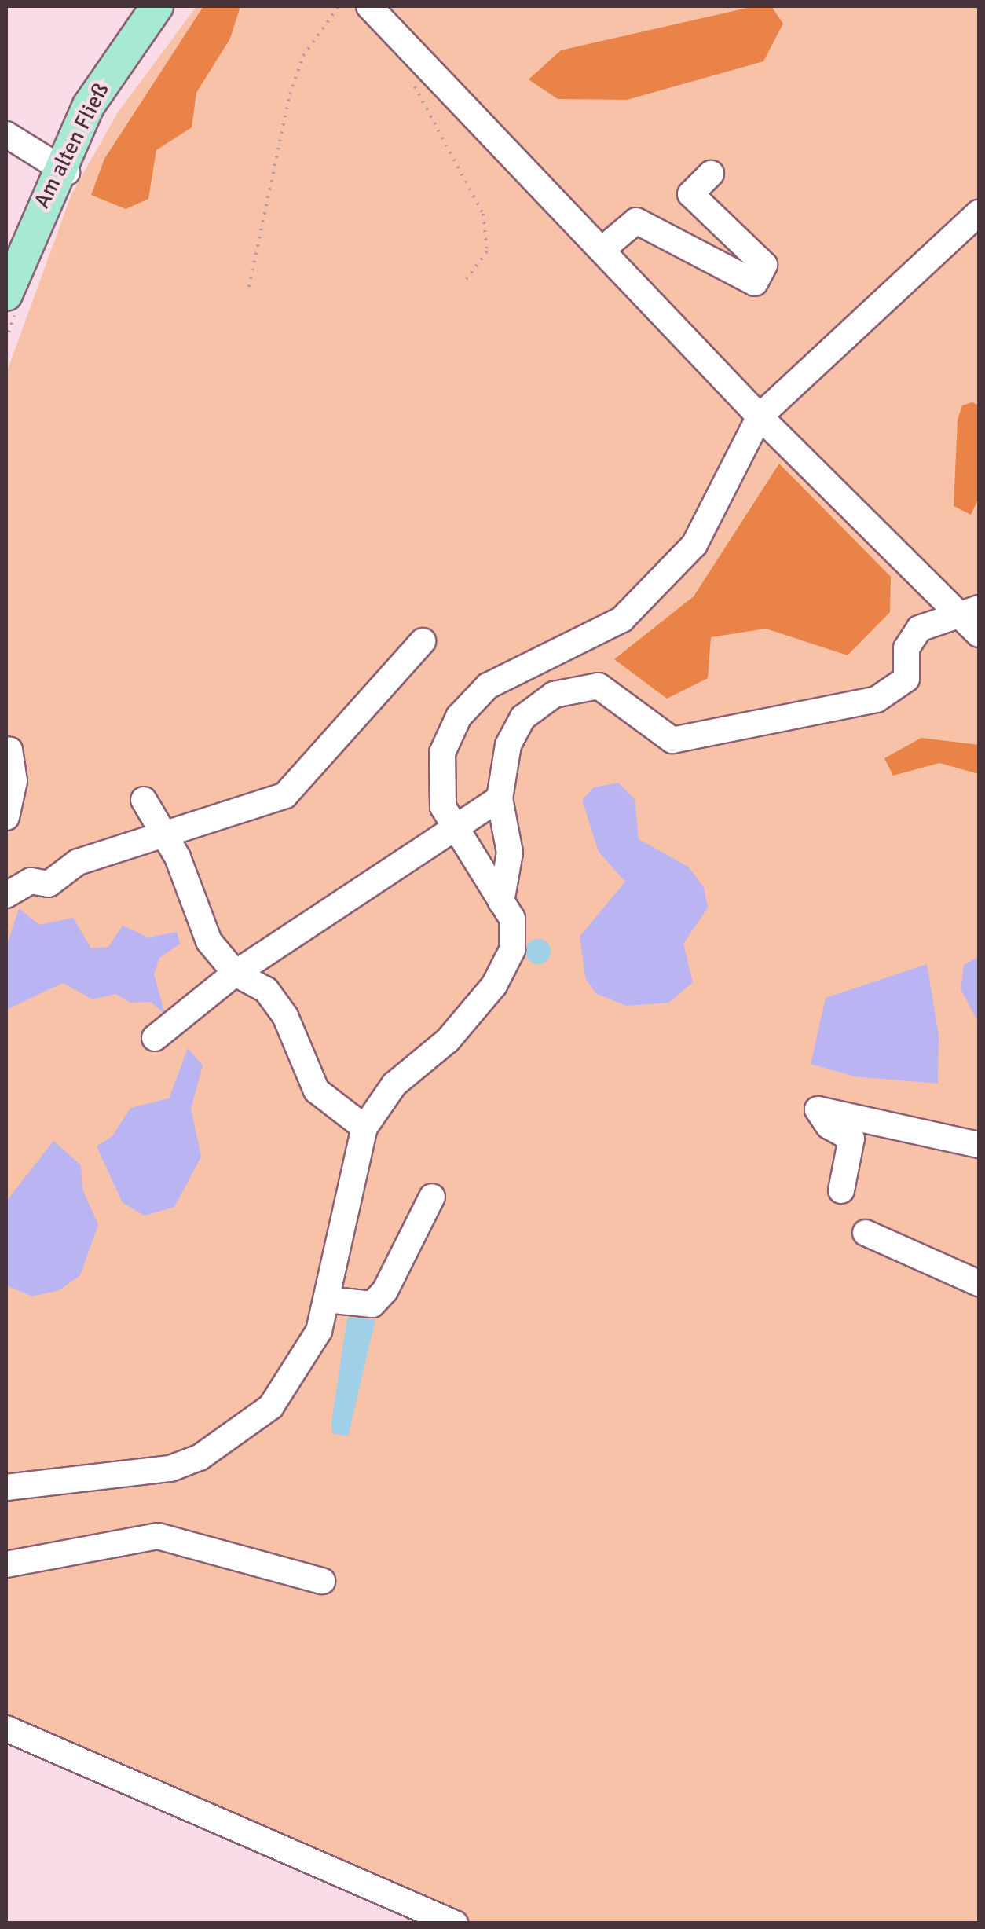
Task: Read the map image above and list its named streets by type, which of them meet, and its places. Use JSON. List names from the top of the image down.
{
  "streets": {
    "main road": ["Am alten Fließ"]
  }
}
